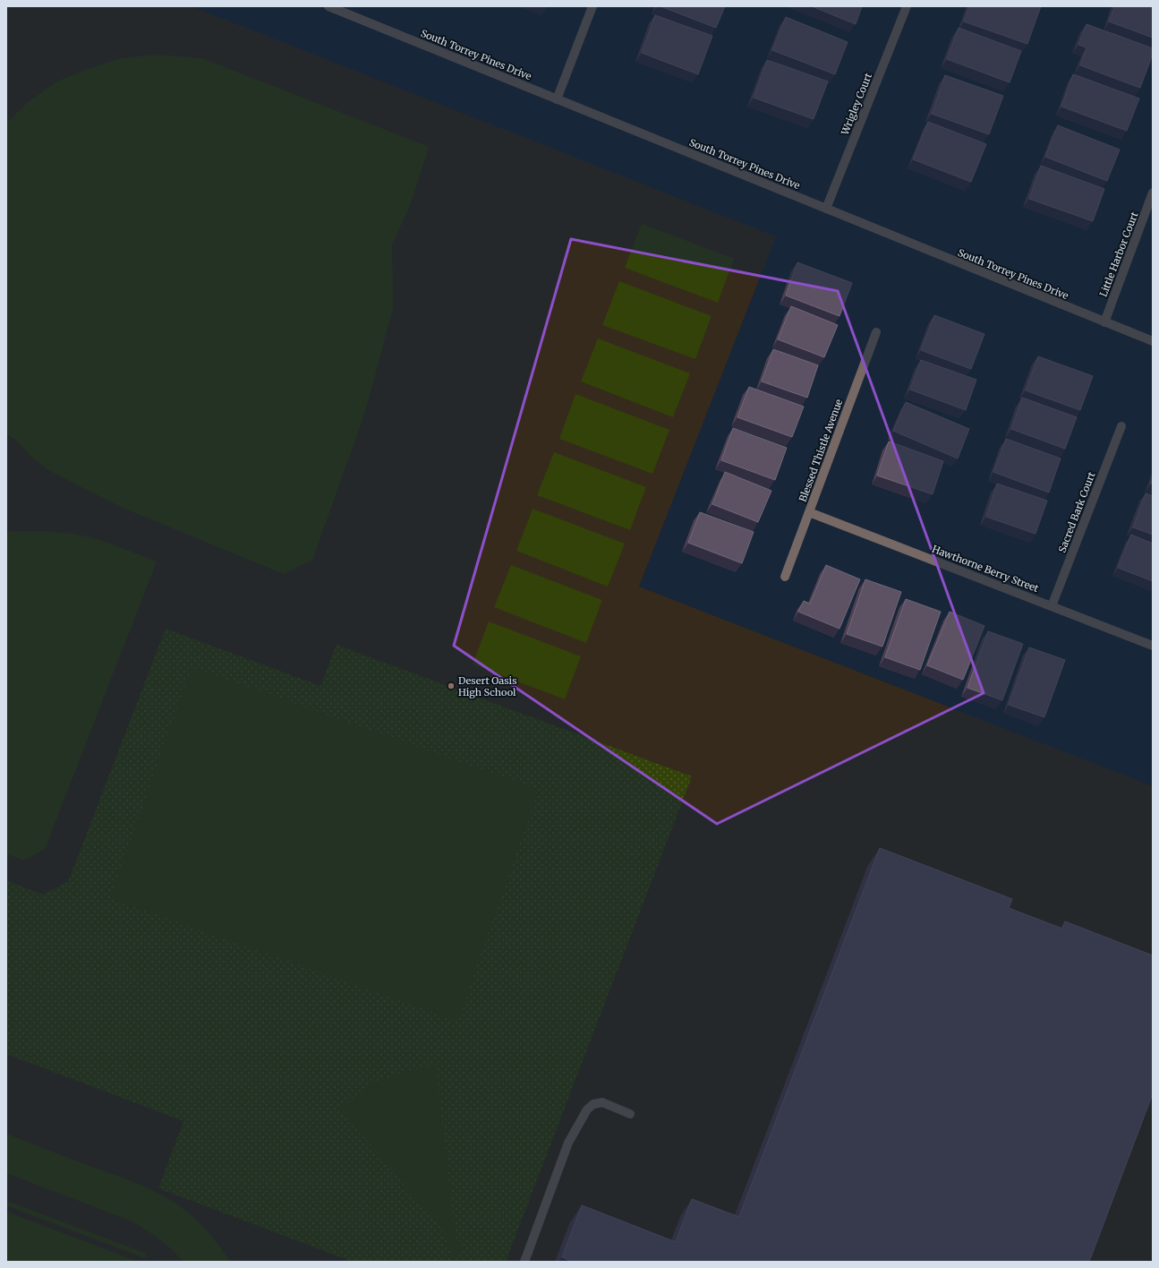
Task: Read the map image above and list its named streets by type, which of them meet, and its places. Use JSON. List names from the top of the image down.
{
  "streets": {
    "street": [
      "South Torrey Pines Drive",
      "Wrigley Court",
      "Little Harbor Court",
      "Blessed Thistle Avenue",
      "Sacred Bark Court",
      "Hawthorne Berry Street"
    ]
  },
  "crossings": [
    ["South Torrey Pines Drive", "Wrigley Court"],
    ["South Torrey Pines Drive", "Little Harbor Court"],
    ["Blessed Thistle Avenue", "Hawthorne Berry Street"],
    ["Sacred Bark Court", "Hawthorne Berry Street"]
  ],
  "places": ["Desert Oasis High School"]
}
